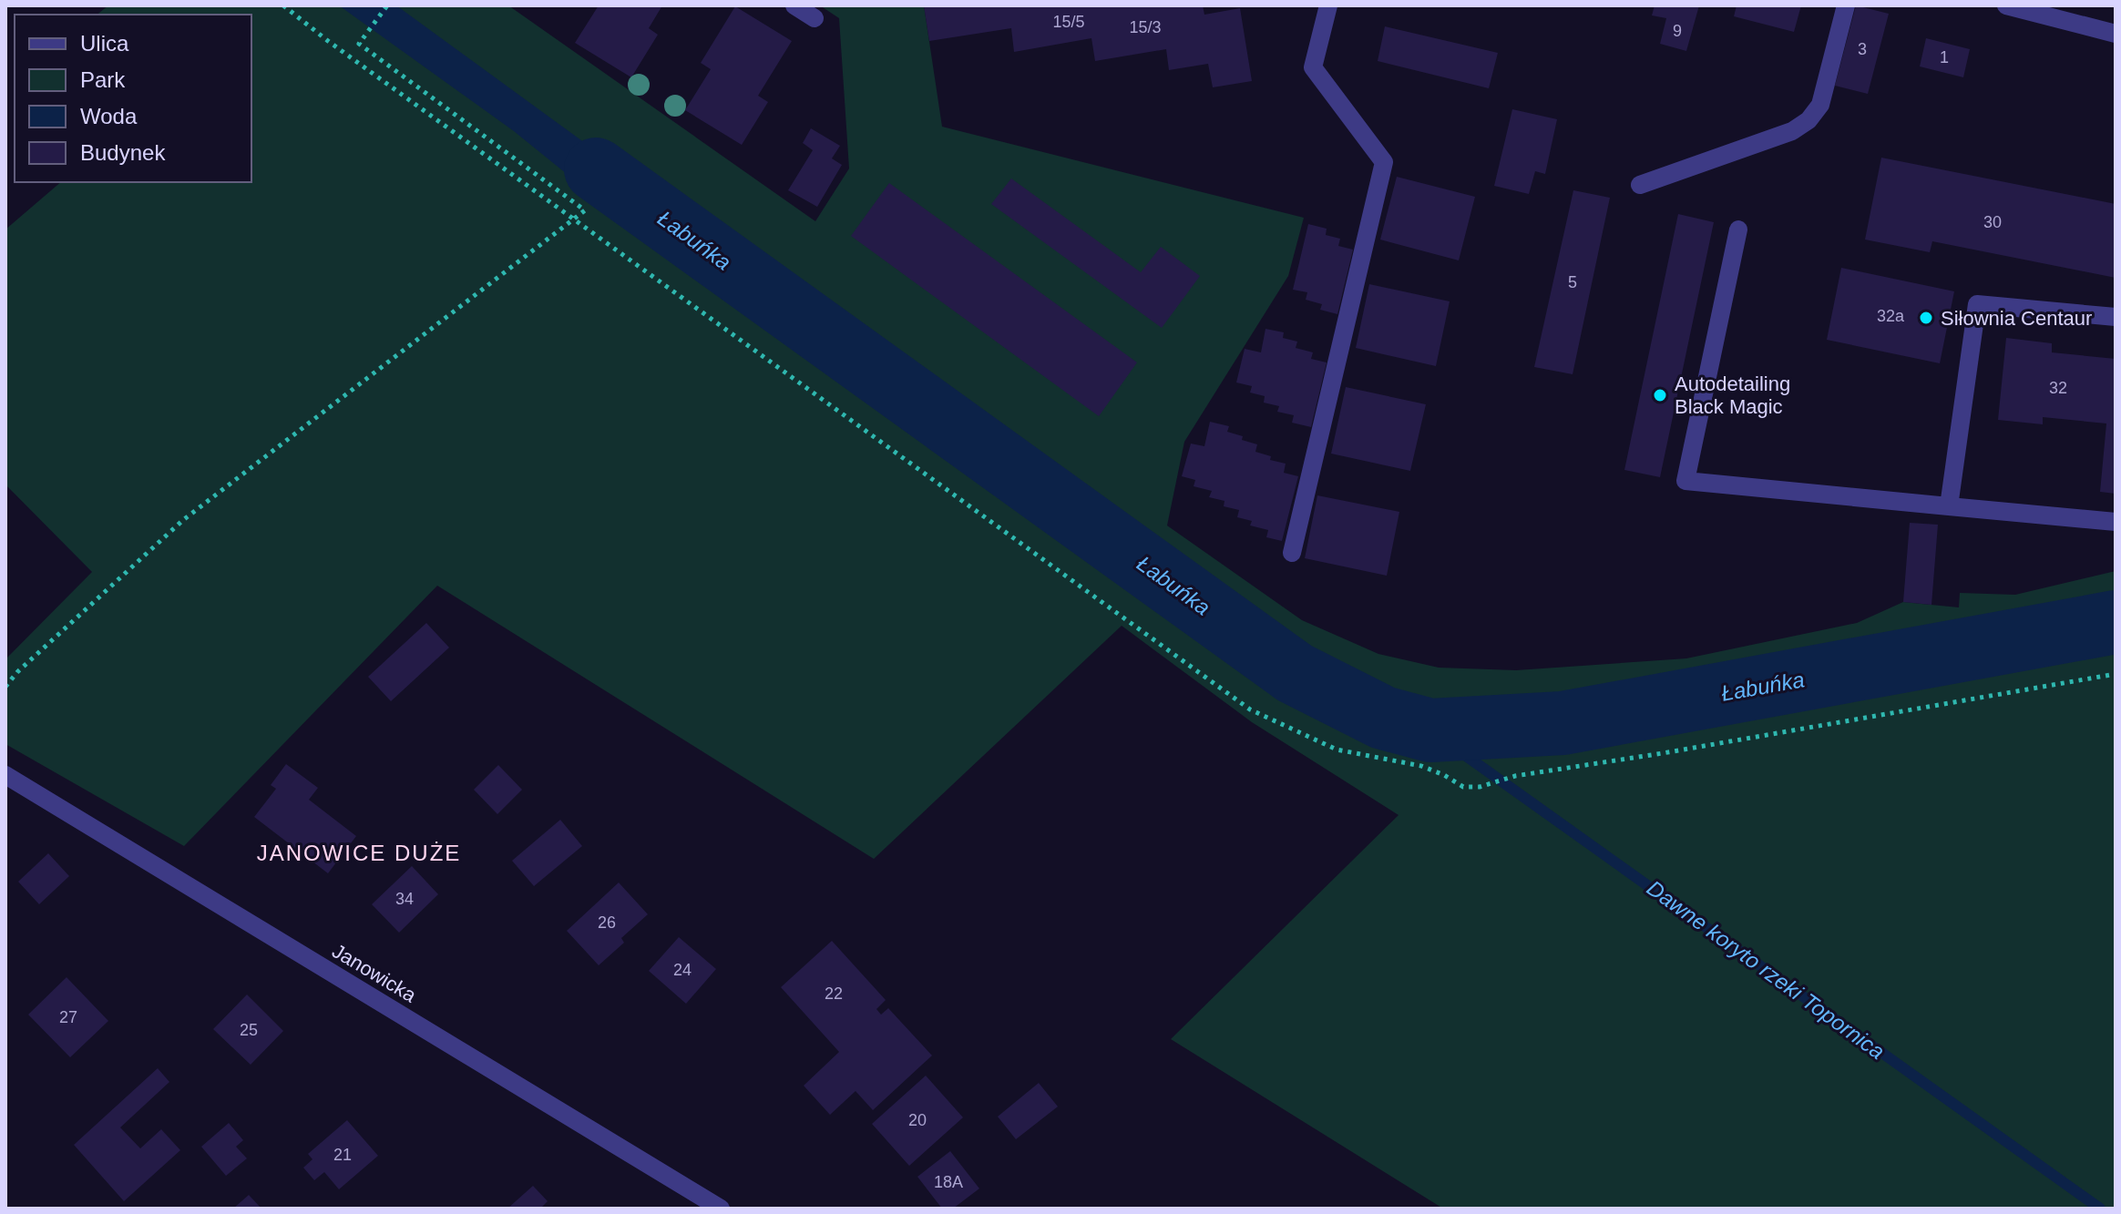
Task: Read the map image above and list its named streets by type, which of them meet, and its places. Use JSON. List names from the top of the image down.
{
  "streets": {
    "street": ["Janowicka"]
  },
  "districts": ["JANOWICE DUŻE"],
  "water": ["Łabuńka", "Dawne koryto rzeki Topornica"],
  "places": ["Siłownia Centaur", "Autodetailing Black Magic"],
  "house_numbers": [
    "15/5",
    "15/3",
    "9",
    "3",
    "1",
    "30",
    "5",
    "32a",
    "32",
    "34",
    "26",
    "24",
    "22",
    "27",
    "25",
    "20",
    "21",
    "18A"
  ],
  "legend": [
    "Ulica",
    "Park",
    "Woda",
    "Budynek"
  ]
}
